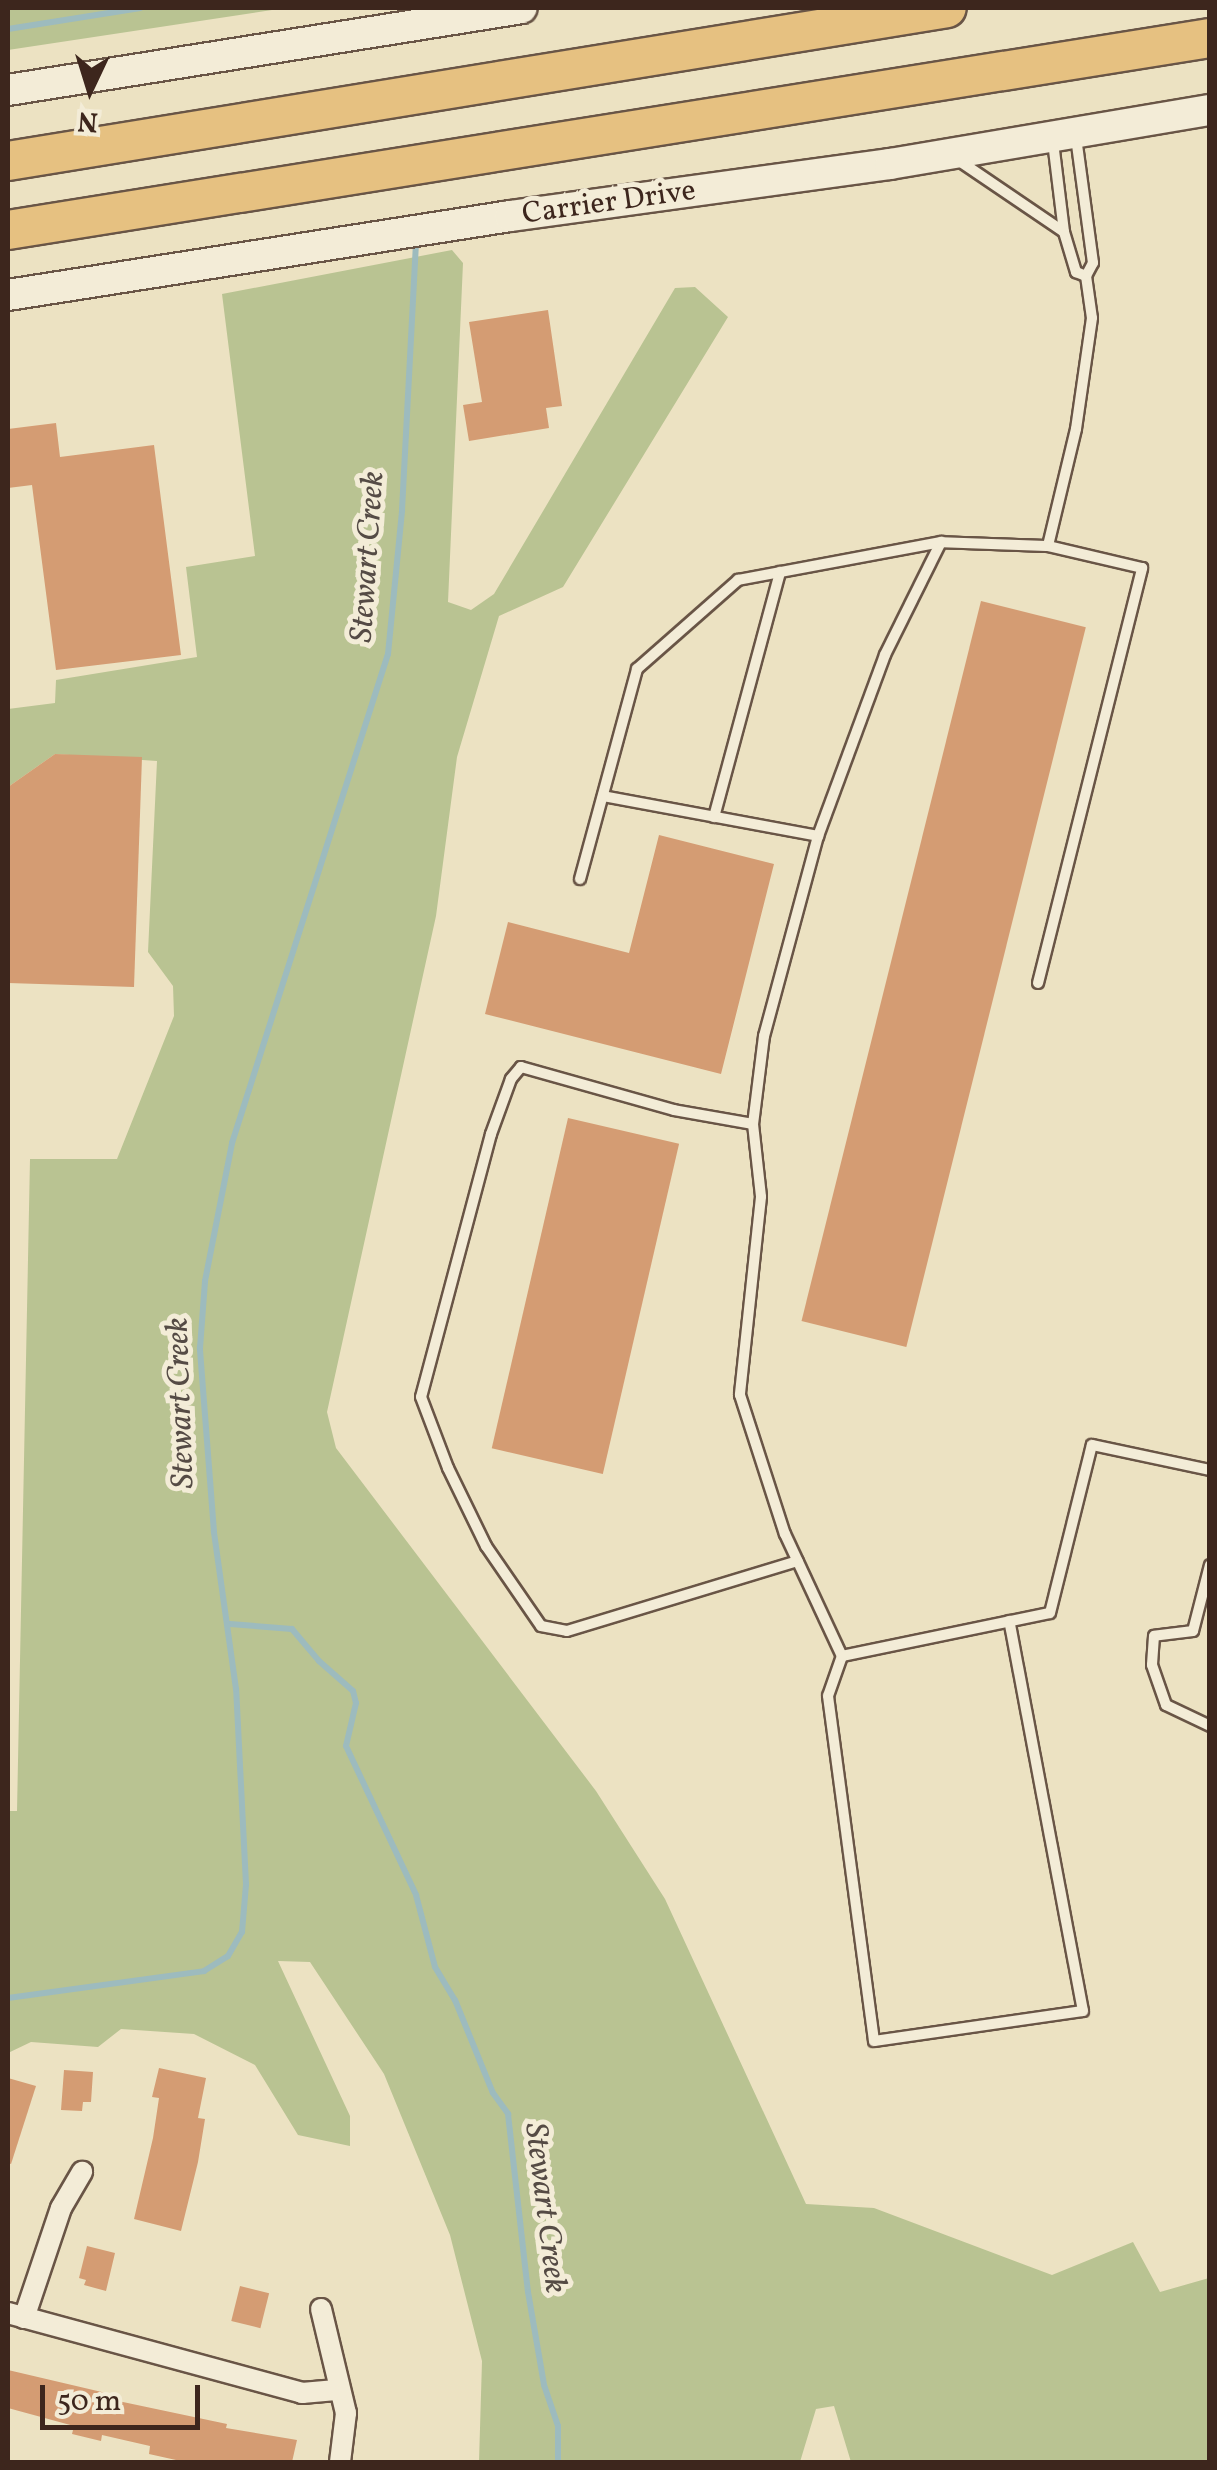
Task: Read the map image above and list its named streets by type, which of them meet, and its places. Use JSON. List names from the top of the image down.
{
  "streets": {
    "street": ["Carrier Drive"]
  },
  "water": ["Stewart Creek"],
  "scale_bar": "50 m",
  "north": "bottom"
}
